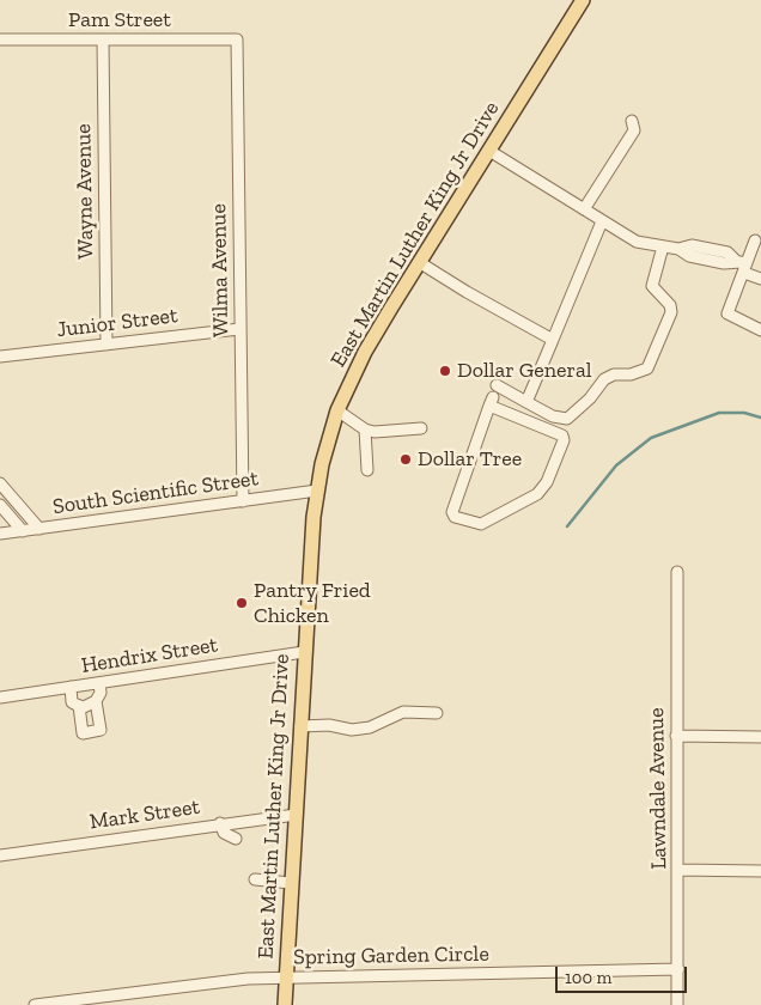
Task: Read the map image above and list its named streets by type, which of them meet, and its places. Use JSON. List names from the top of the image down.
{
  "streets": {
    "main road": ["East Martin Luther King Jr Drive"],
    "street": [
      "Pam Street",
      "Wayne Avenue",
      "Wilma Avenue",
      "Junior Street",
      "South Scientific Street",
      "Hendrix Street",
      "Lawndale Avenue",
      "Mark Street",
      "Spring Garden Circle"
    ]
  },
  "crossings": [
    ["Pam Street", "Wayne Avenue"],
    ["Pam Street", "Wilma Avenue"],
    ["Wayne Avenue", "Junior Street"],
    ["East Martin Luther King Jr Drive", "South Scientific Street"],
    ["East Martin Luther King Jr Drive", "Hendrix Street"],
    ["East Martin Luther King Jr Drive", "Mark Street"],
    ["East Martin Luther King Jr Drive", "Spring Garden Circle"],
    ["Wilma Avenue", "Junior Street"],
    ["Wilma Avenue", "South Scientific Street"],
    ["Lawndale Avenue", "Spring Garden Circle"]
  ],
  "places": ["Dollar General", "Dollar Tree", "Pantry Fried Chicken"],
  "scale_bar": "100 m"
}
